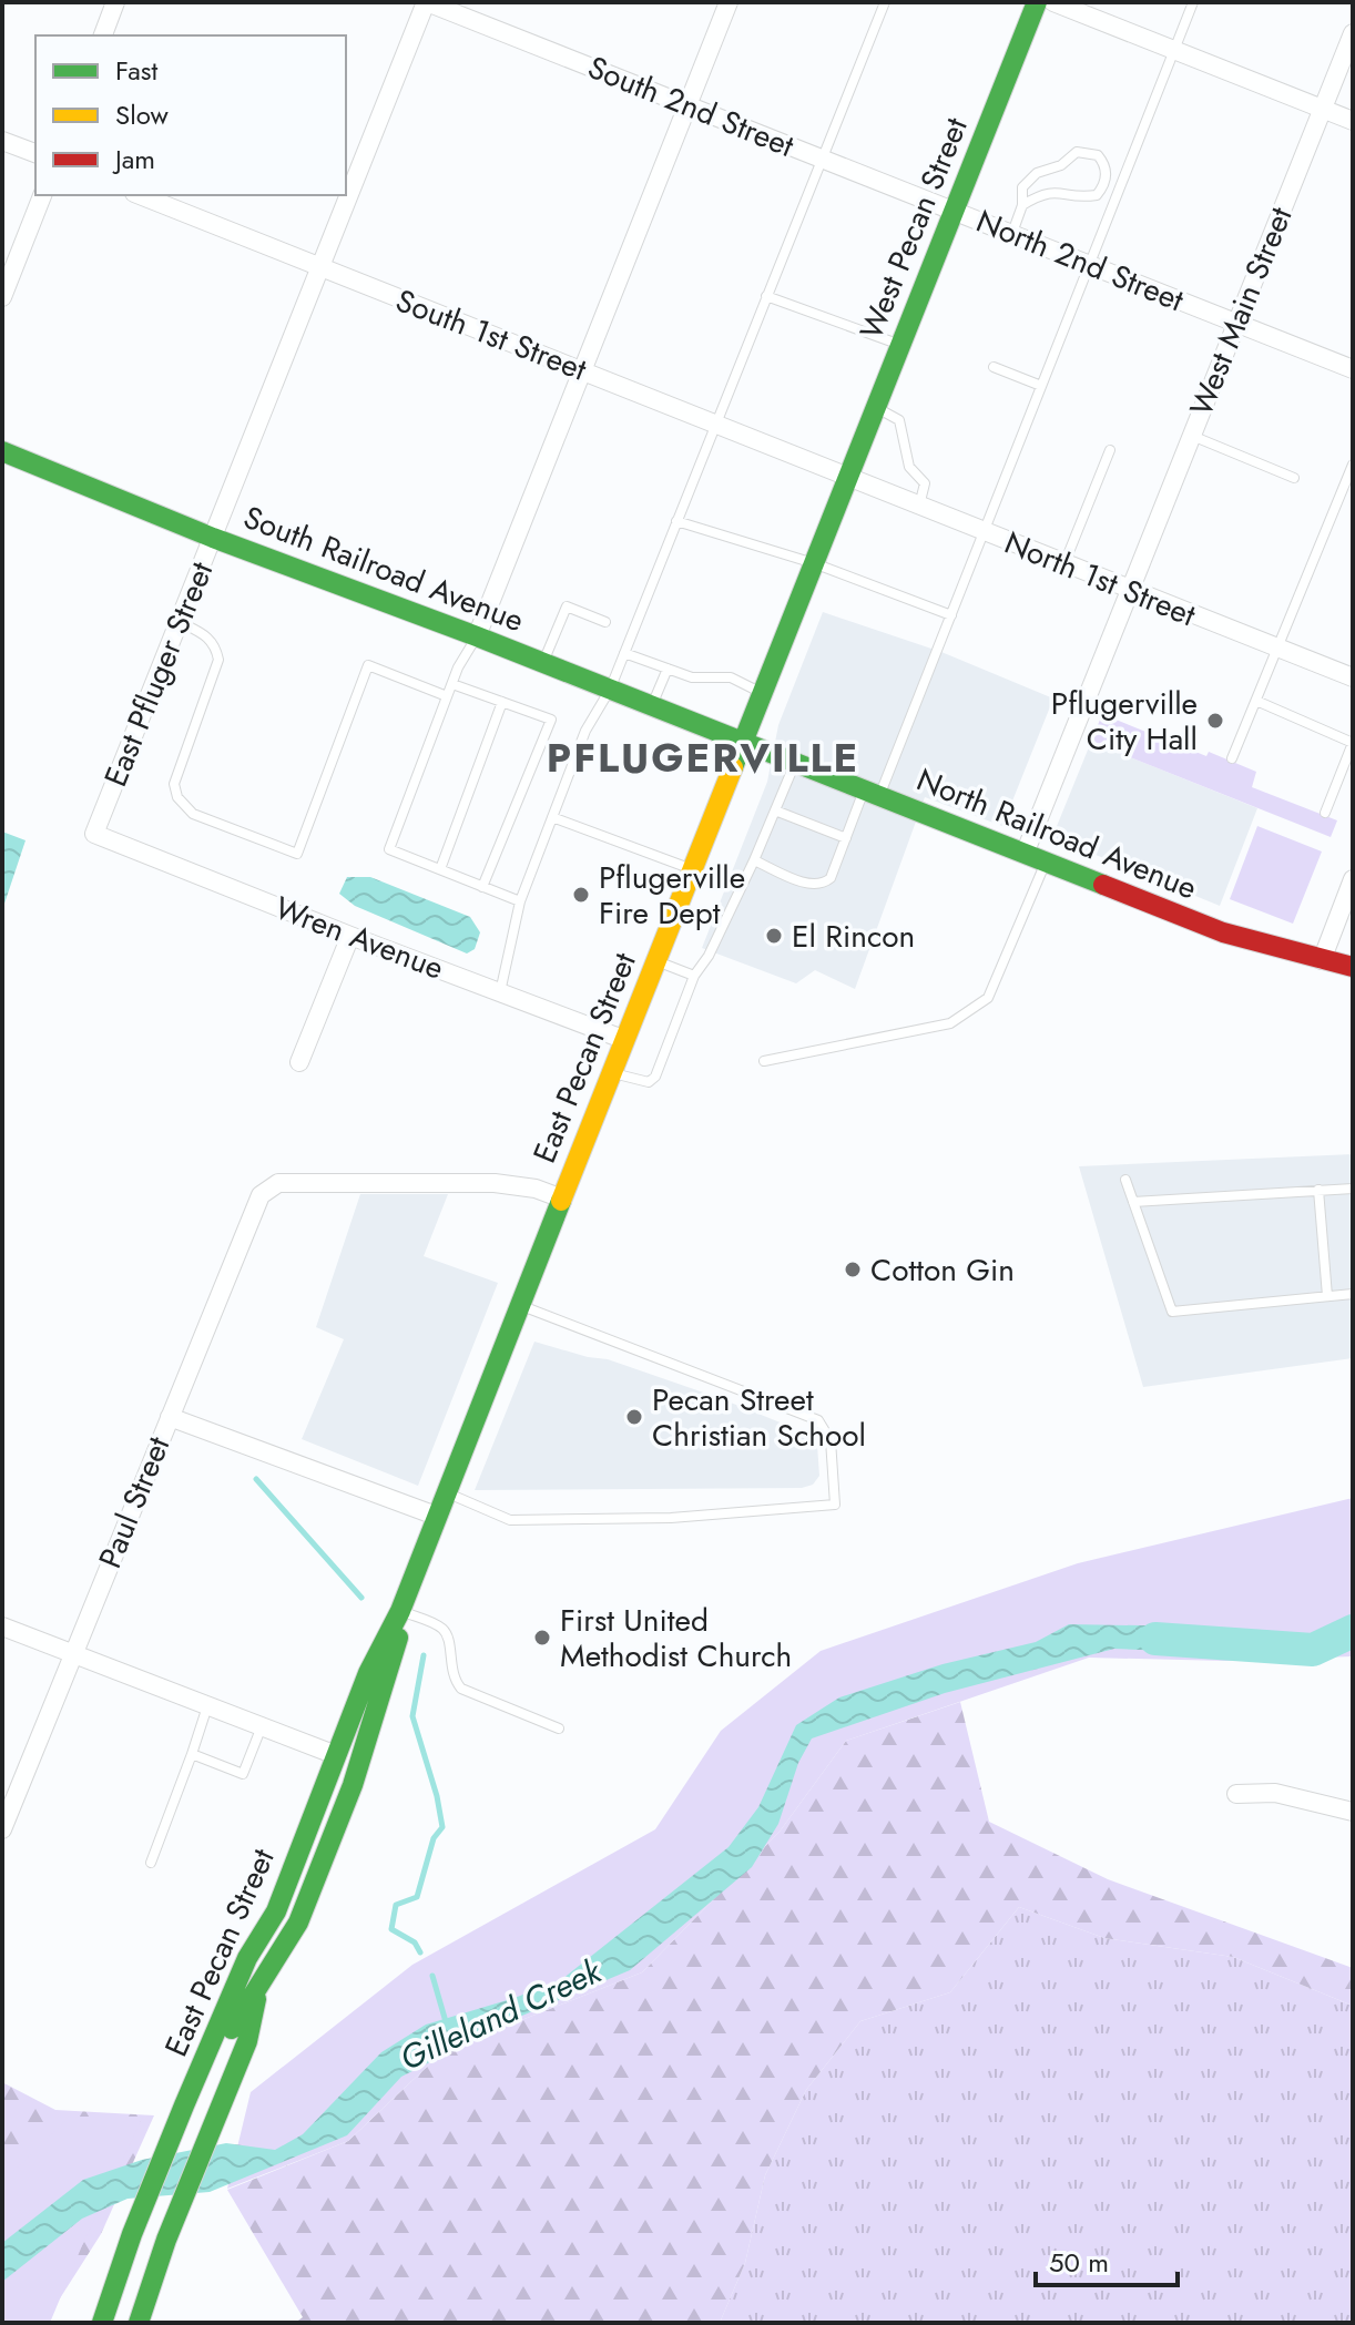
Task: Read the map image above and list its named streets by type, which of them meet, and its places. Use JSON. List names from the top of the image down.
{
  "streets": {
    "main road": [
      "West Pecan Street",
      "South Railroad Avenue",
      "North Railroad Avenue",
      "East Pecan Street"
    ],
    "street": [
      "South 2nd Street",
      "North 2nd Street",
      "West Main Street",
      "South 1st Street",
      "North 1st Street",
      "East Pfluger Street",
      "Wren Avenue",
      "Paul Street"
    ]
  },
  "crossings": [
    ["South 2nd Street", "West Pecan Street"],
    ["South 2nd Street", "North 2nd Street"],
    ["South 2nd Street", "East Pfluger Street"],
    ["West Pecan Street", "North 2nd Street"],
    ["West Pecan Street", "South 1st Street"],
    ["West Pecan Street", "North 1st Street"],
    ["West Pecan Street", "East Pecan Street"],
    ["North 2nd Street", "West Main Street"],
    ["West Main Street", "North 1st Street"],
    ["West Main Street", "North Railroad Avenue"],
    ["South 1st Street", "North 1st Street"],
    ["South 1st Street", "East Pfluger Street"],
    ["South 1st Street", "East Pecan Street"],
    ["South Railroad Avenue", "East Pfluger Street"],
    ["South Railroad Avenue", "North Railroad Avenue"],
    ["South Railroad Avenue", "East Pecan Street"],
    ["North 1st Street", "East Pecan Street"],
    ["East Pfluger Street", "Wren Avenue"],
    ["North Railroad Avenue", "East Pecan Street"],
    ["Wren Avenue", "East Pecan Street"],
    ["East Pecan Street", "Paul Street"]
  ],
  "districts": ["PFLUGERVILLE"],
  "water": ["Gilleland Creek"],
  "places": [
    "Pflugerville City Hall",
    "Pflugerville Fire Dept",
    "El Rincon",
    "Cotton Gin",
    "Pecan Street Christian School",
    "First United Methodist Church"
  ],
  "legend": ["Fast", "Slow", "Jam"],
  "scale_bar": "50 m"
}
